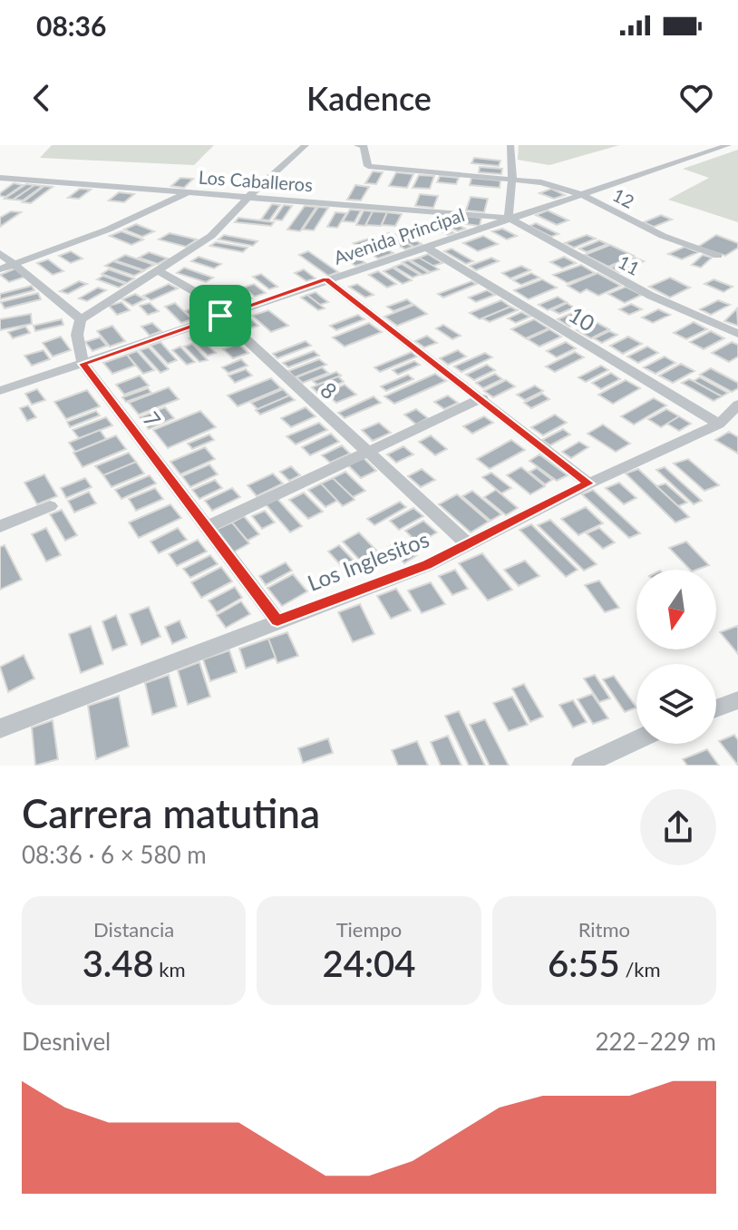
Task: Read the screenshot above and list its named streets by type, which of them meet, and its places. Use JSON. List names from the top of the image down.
{
  "streets": {
    "street": [
      "Los Caballeros",
      "12",
      "Avenida Principal",
      "11",
      "10",
      "8",
      "7",
      "Los Inglesitos"
    ]
  },
  "crossings": [
    ["Los Caballeros", "Avenida Principal"],
    ["Los Caballeros", "11"],
    ["12", "Avenida Principal"],
    ["Avenida Principal", "11"],
    ["Avenida Principal", "10"],
    ["Avenida Principal", "8"],
    ["Avenida Principal", "7"],
    ["10", "Los Inglesitos"],
    ["8", "Los Inglesitos"],
    ["7", "Los Inglesitos"]
  ],
  "north": "bottom",
  "page": {
    "status": "08:36",
    "header": "Kadence",
    "heading": ["Carrera matutina", "08:36 · 6 × 580 m"],
    "stats": [
      ["Distancia", "3.48 km"],
      ["Tiempo", "24:04"],
      ["Ritmo", "6:55 /km"]
    ],
    "chart": ["Desnivel", "222–229 m"]
  }
}
